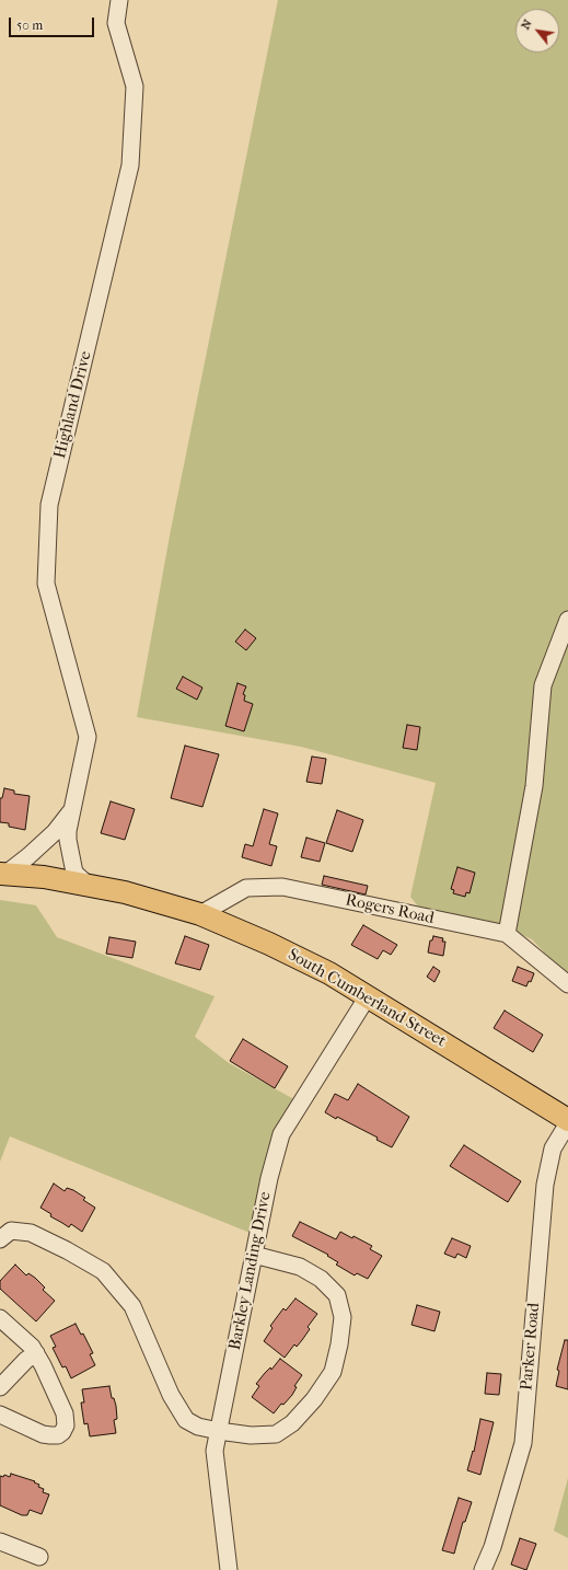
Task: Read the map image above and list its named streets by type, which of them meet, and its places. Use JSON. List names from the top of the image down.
{
  "streets": {
    "main road": ["South Cumberland Street"],
    "street": [
      "Highland Drive",
      "Rogers Road",
      "Barkley Landing Drive",
      "Parker Road"
    ]
  },
  "crossings": [
    ["Highland Drive", "South Cumberland Street"],
    ["Rogers Road", "South Cumberland Street"],
    ["South Cumberland Street", "Barkley Landing Drive"],
    ["South Cumberland Street", "Parker Road"]
  ],
  "scale_bar": "50 m",
  "north": "top left"
}
